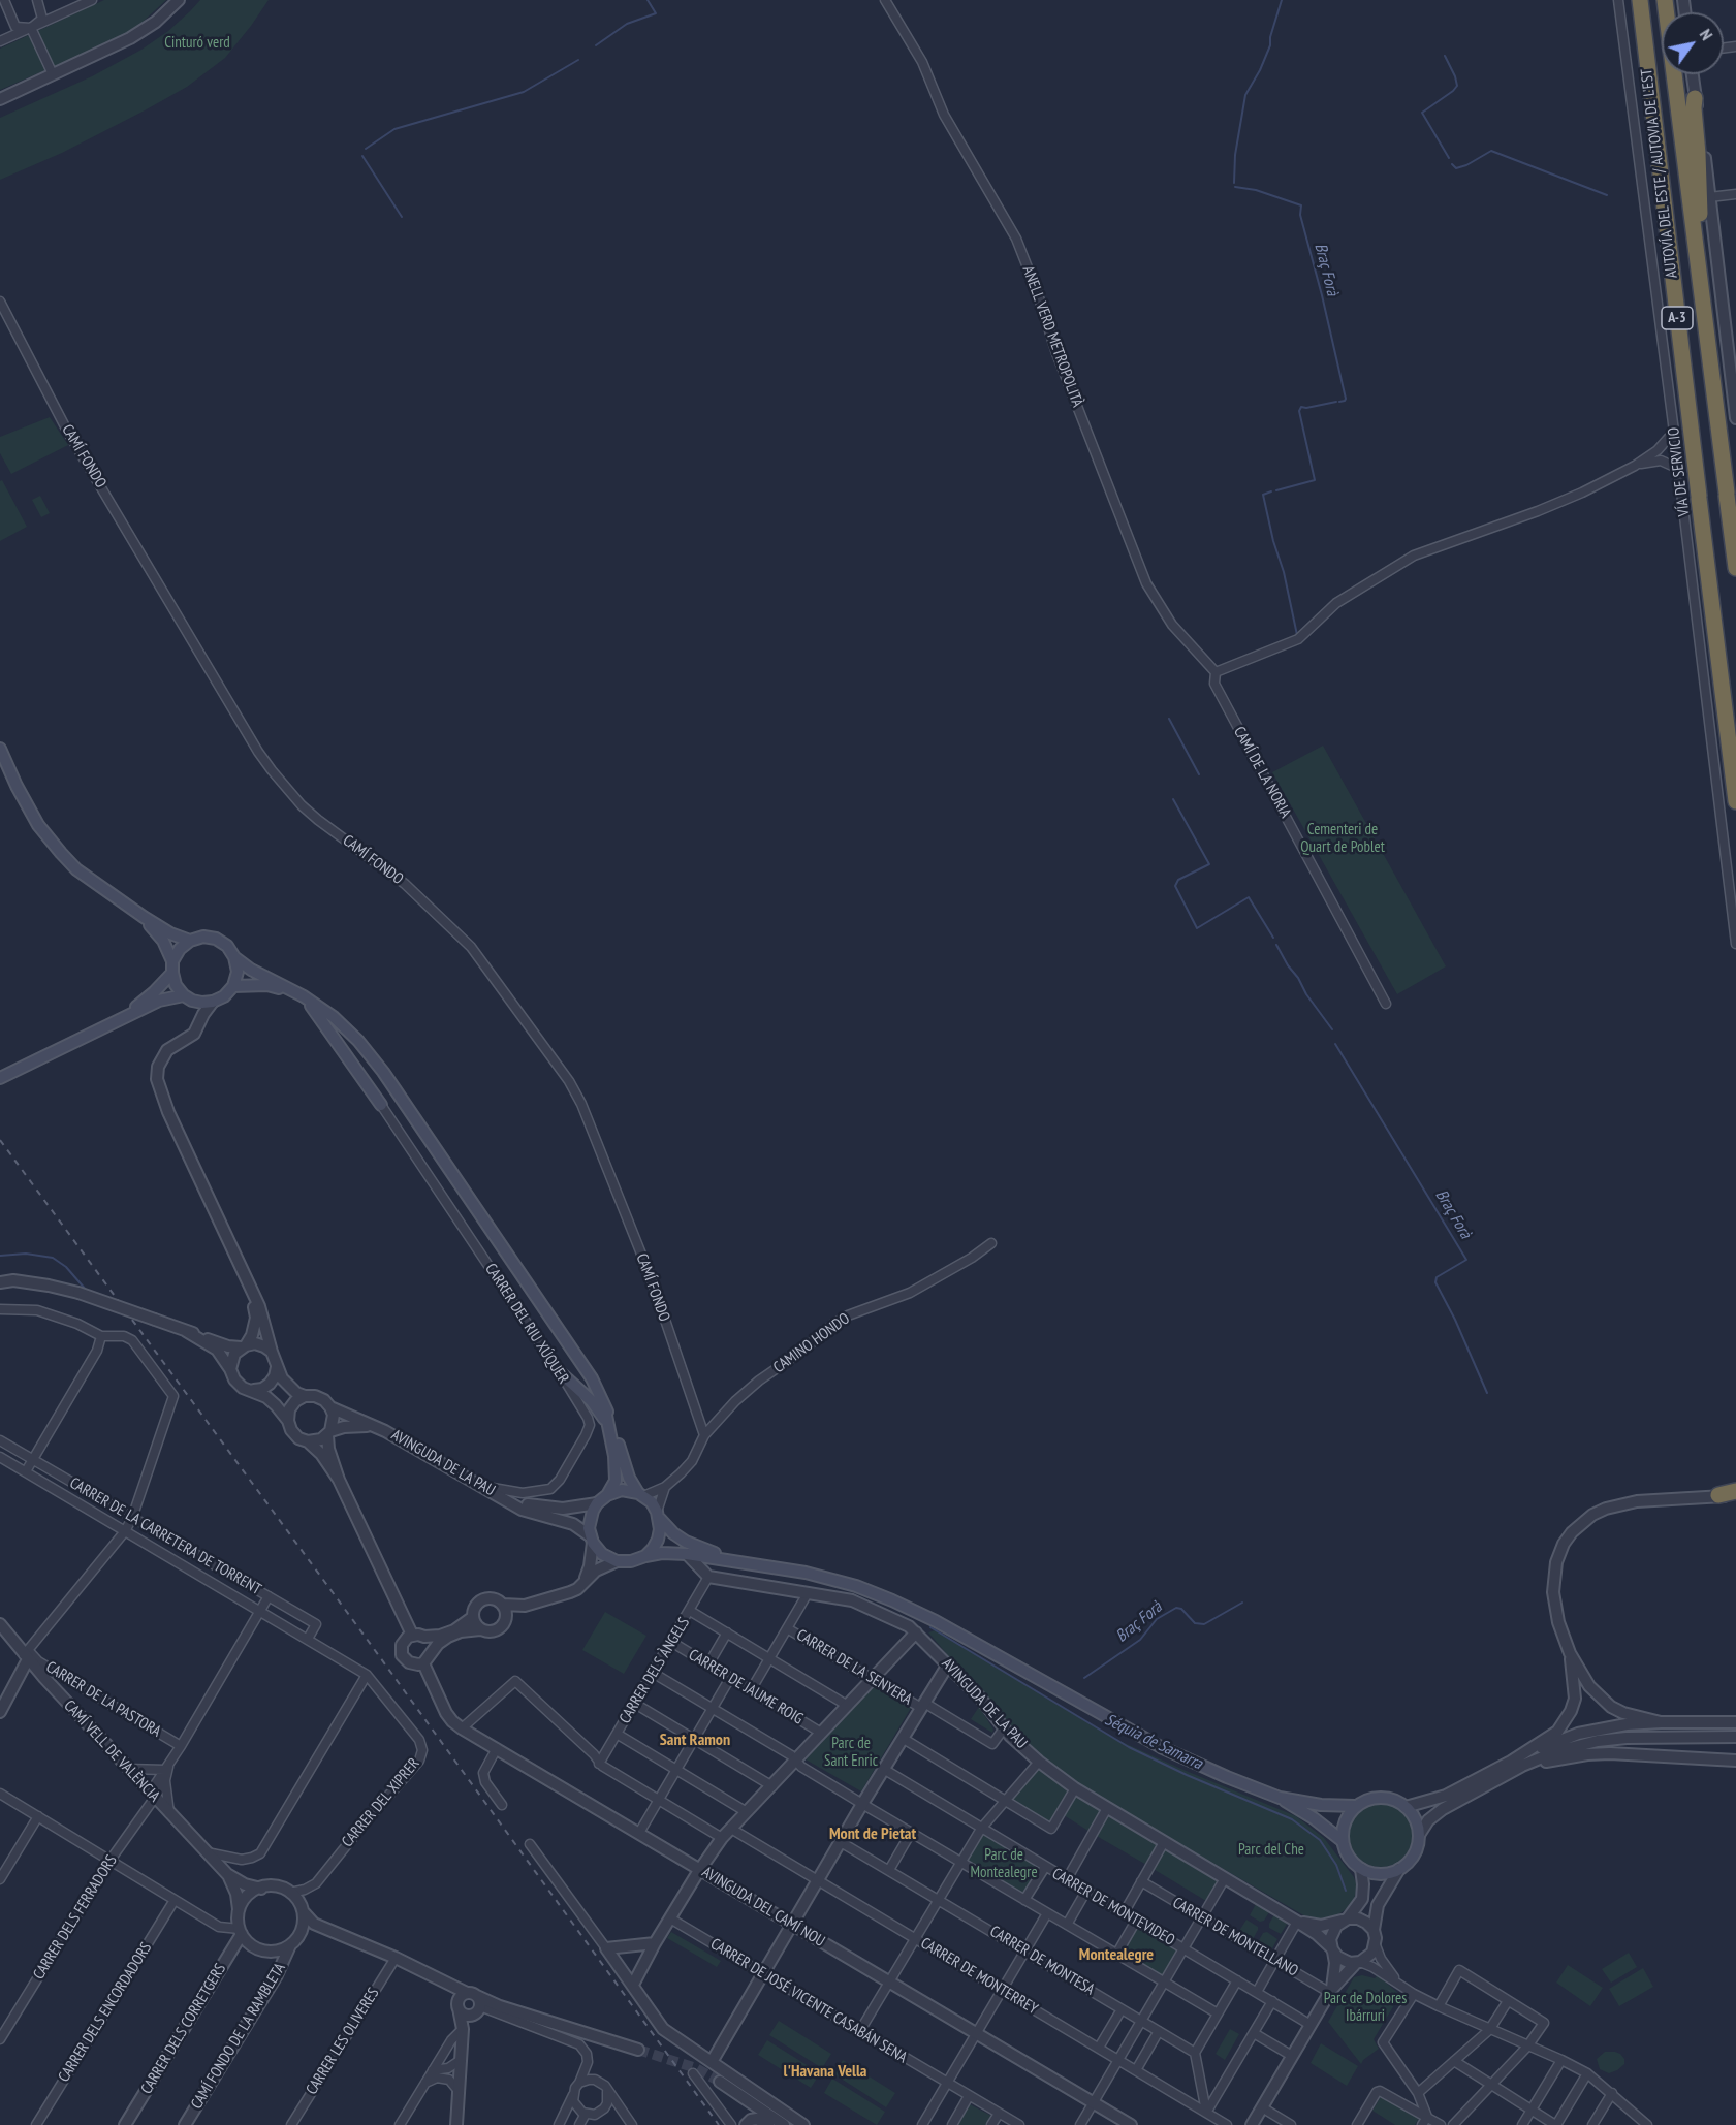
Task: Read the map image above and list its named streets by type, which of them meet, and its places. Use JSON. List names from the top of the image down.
{
  "streets": {
    "highway": ["AUTOVÍA DEL ESTE / AUTOVIA DE L'EST", "A-3"],
    "street": [
      "ANELL VERD METROPOLITÀ",
      "CAMÍ FONDO",
      "VÍA DE SERVICIO",
      "CAMÍ DE LA NORIA",
      "CARRER DEL RIU XÚQUER",
      "CAMINO HONDO",
      "AVINGUDA DE LA PAU",
      "CARRER DE LA CARRETERA DE TORRENT",
      "CARRER DE LA SENYERA",
      "CARRER DELS ÀNGELS",
      "CARRER DE JAUME ROIG",
      "CARRER DE LA PASTORA",
      "CAMÍ VELL DE VALÈNCIA",
      "CARRER DEL XIPRER",
      "AVINGUDA DEL CAMÍ NOU",
      "CARRER DE MONTEVIDEO",
      "CARRER DELS FERRADORS",
      "CARRER DE MONTELLANO",
      "CARRER DE MONTESA",
      "CARRER DE MONTERREY",
      "CARRER DE JOSÉ VICENTE CASABÁN SENA",
      "CARRER DELS ENCORDADORS",
      "CARRER DELS CORRETGERS",
      "CAMÍ FONDO DE LA RAMBLETA",
      "CARRER LES OLIVERES"
    ]
  },
  "crossings": [
    ["ANELL VERD METROPOLITÀ", "CAMÍ DE LA NORIA"],
    ["CAMÍ FONDO", "CAMINO HONDO"],
    ["CARRER DEL RIU XÚQUER", "AVINGUDA DE LA PAU"],
    ["AVINGUDA DE LA PAU", "CARRER DE LA SENYERA"],
    ["AVINGUDA DE LA PAU", "CARRER DELS ÀNGELS"],
    ["CARRER DE LA CARRETERA DE TORRENT", "CARRER DEL XIPRER"],
    ["CARRER DELS ÀNGELS", "CARRER DE JAUME ROIG"],
    ["CARRER DE LA PASTORA", "CAMÍ VELL DE VALÈNCIA"],
    ["CAMÍ VELL DE VALÈNCIA", "CARRER DEL XIPRER"],
    ["CAMÍ VELL DE VALÈNCIA", "CARRER DELS FERRADORS"],
    ["CAMÍ VELL DE VALÈNCIA", "CARRER DELS CORRETGERS"],
    ["CAMÍ VELL DE VALÈNCIA", "CAMÍ FONDO DE LA RAMBLETA"],
    ["CARRER DEL XIPRER", "CARRER DELS CORRETGERS"],
    ["CARRER DEL XIPRER", "CAMÍ FONDO DE LA RAMBLETA"],
    ["CARRER DELS CORRETGERS", "CAMÍ FONDO DE LA RAMBLETA"]
  ],
  "districts": [
    "Sant Ramon",
    "Mont de Pietat",
    "Montealegre",
    "l'Havana Vella"
  ],
  "water": ["Braç Forà", "Séquia de Samarra"],
  "parks": [
    "Cinturó verd",
    "Cementeri de Quart de Poblet",
    "Parc de Sant Enric",
    "Parc del Che",
    "Parc de Montealegre",
    "Parc de Dolores Ibárruri"
  ],
  "north": "top right"
}
